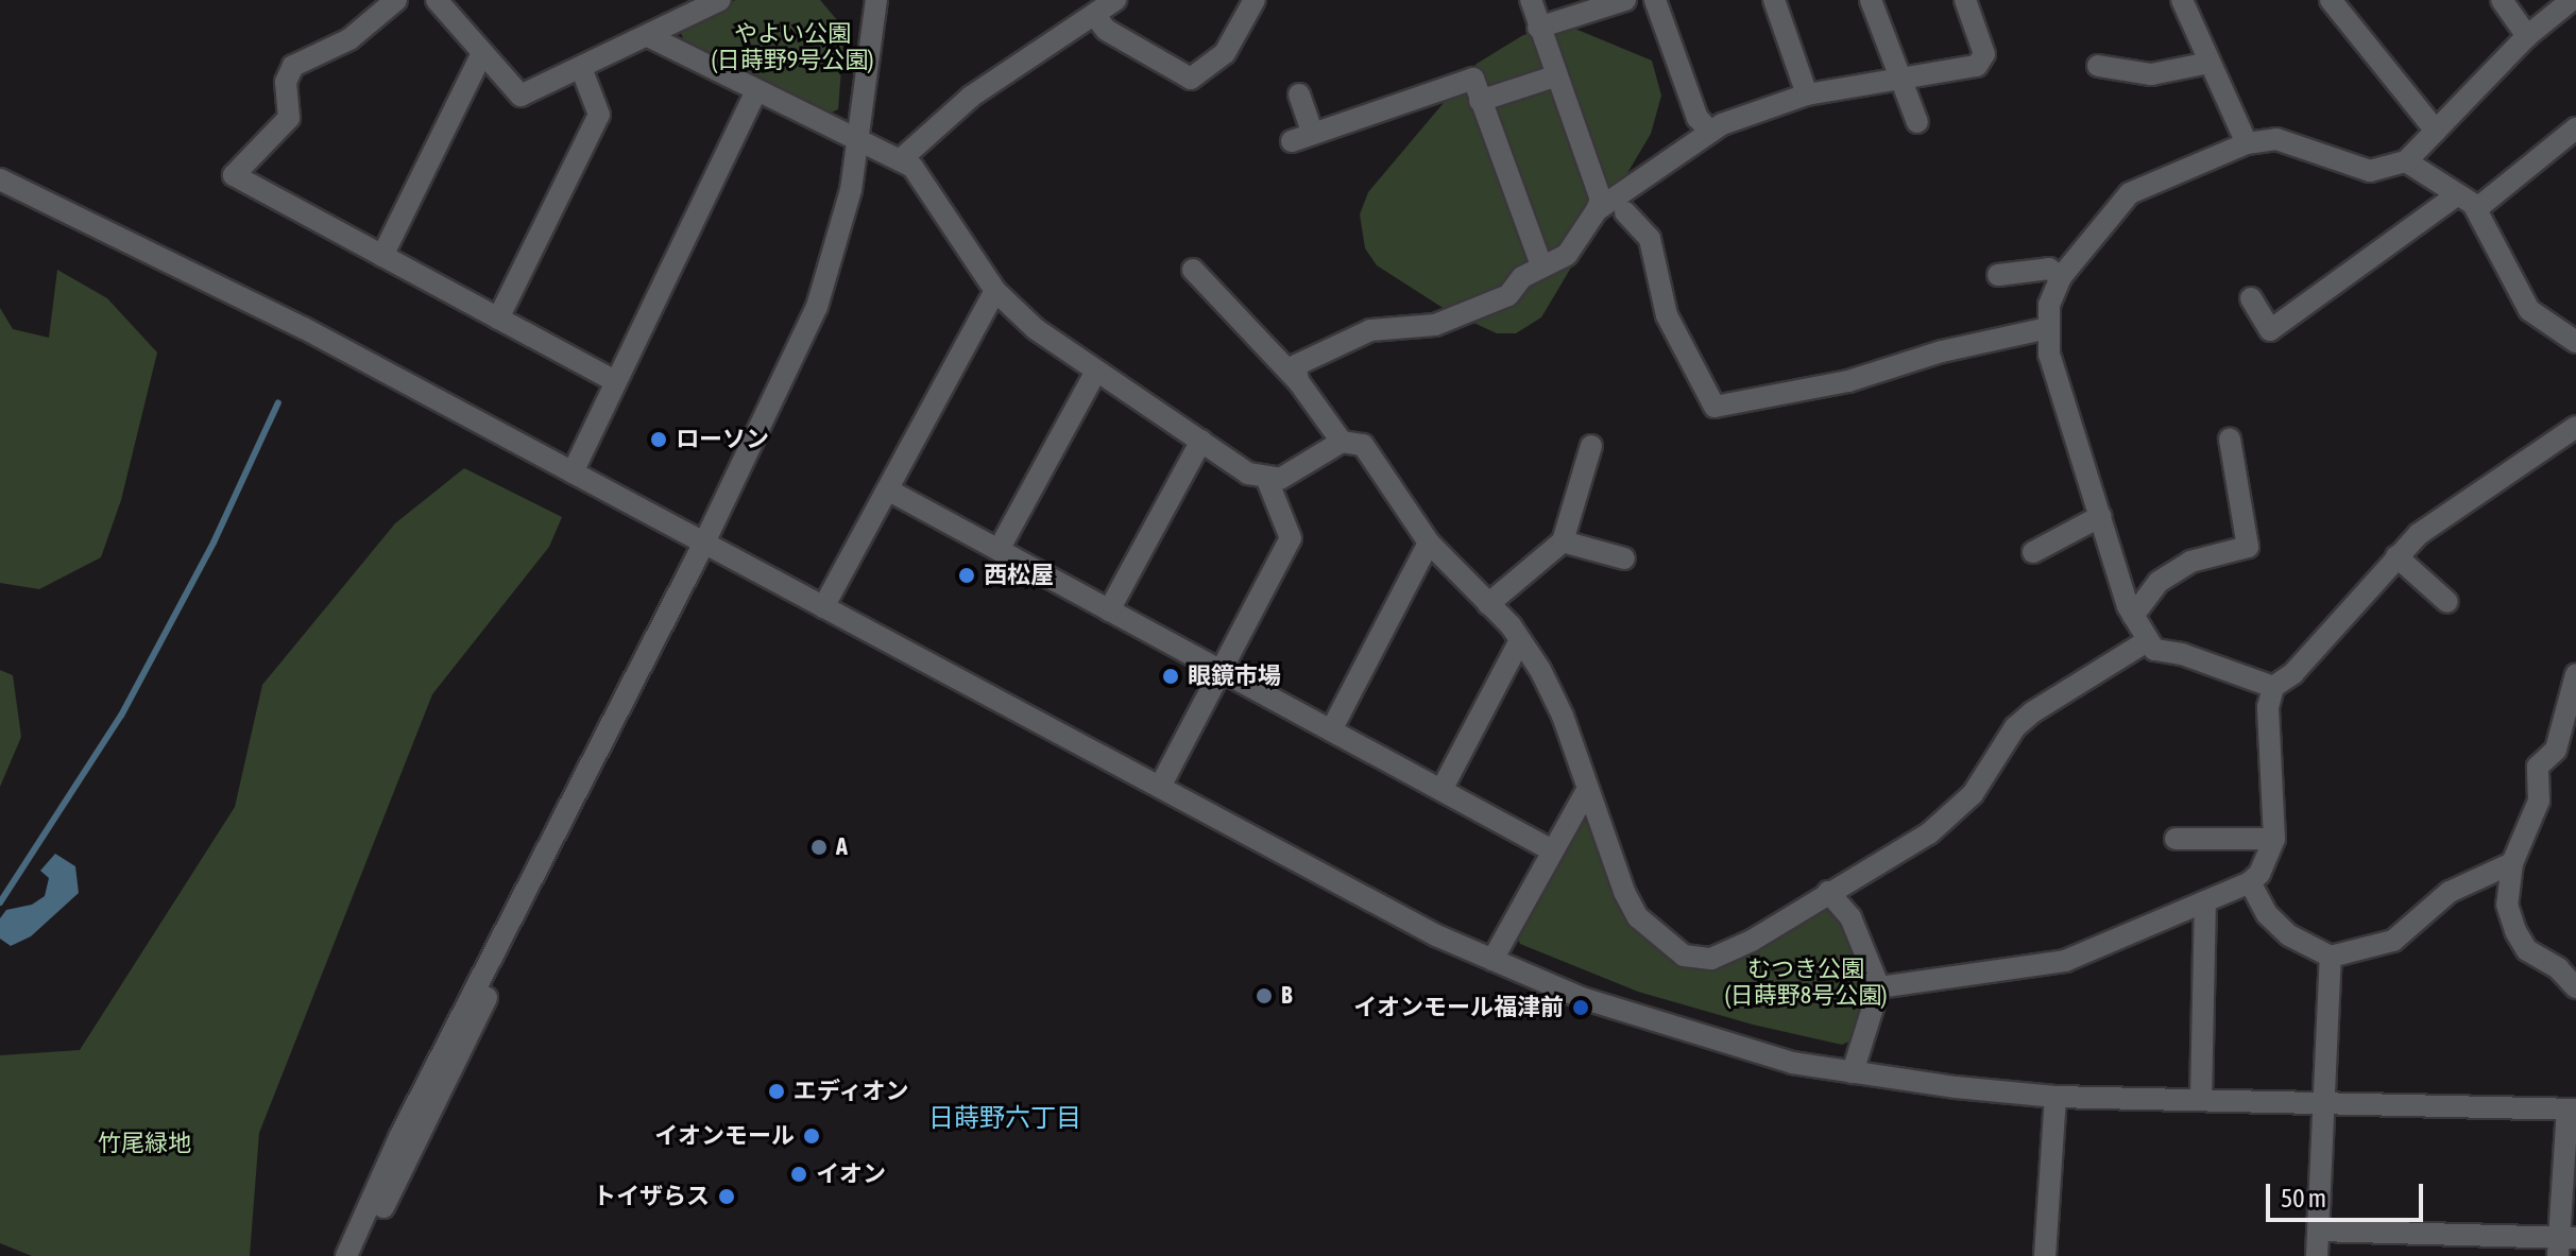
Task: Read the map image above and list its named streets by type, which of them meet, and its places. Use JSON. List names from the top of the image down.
{
  "districts": ["日蒔野六丁目"],
  "parks": ["やよい公園 (日蒔野9号公園)", "むつき公園 (日蒔野8号公園)", "竹尾緑地"],
  "places": [
    "ローソン",
    "西松屋",
    "眼鏡市場",
    "A",
    "B",
    "イオンモール福津前",
    "エディオン",
    "イオンモール",
    "イオン",
    "トイザらス"
  ],
  "scale_bar": "50 m"
}
